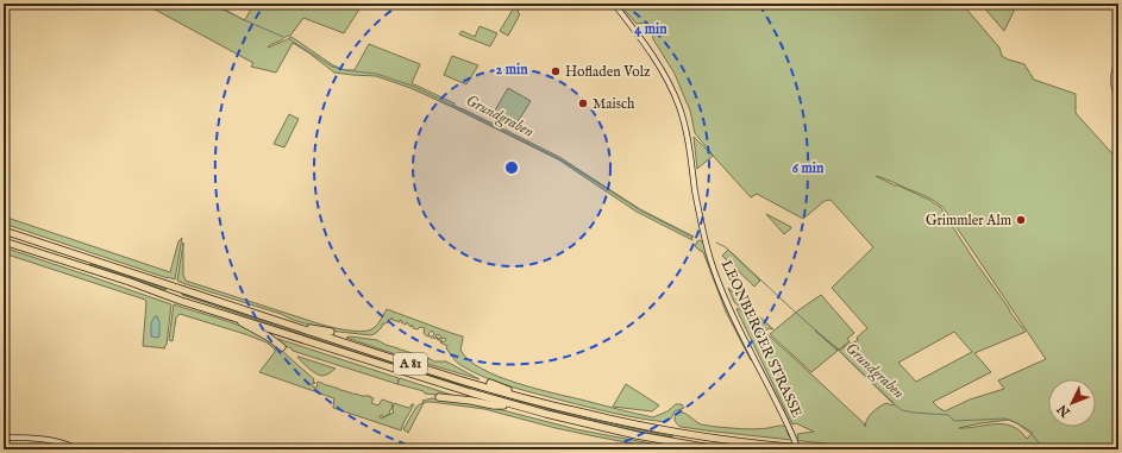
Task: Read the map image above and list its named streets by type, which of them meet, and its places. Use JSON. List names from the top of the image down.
{
  "streets": {
    "highway": ["A 81"],
    "main road": ["LEONBERGER STRASSE"]
  },
  "water": ["Grundgraben"],
  "places": ["Hofladen Volz", "Maisch", "Grimmler Alm"],
  "north": "bottom left",
  "rings": ["4 min", "2 min", "6 min"]
}
